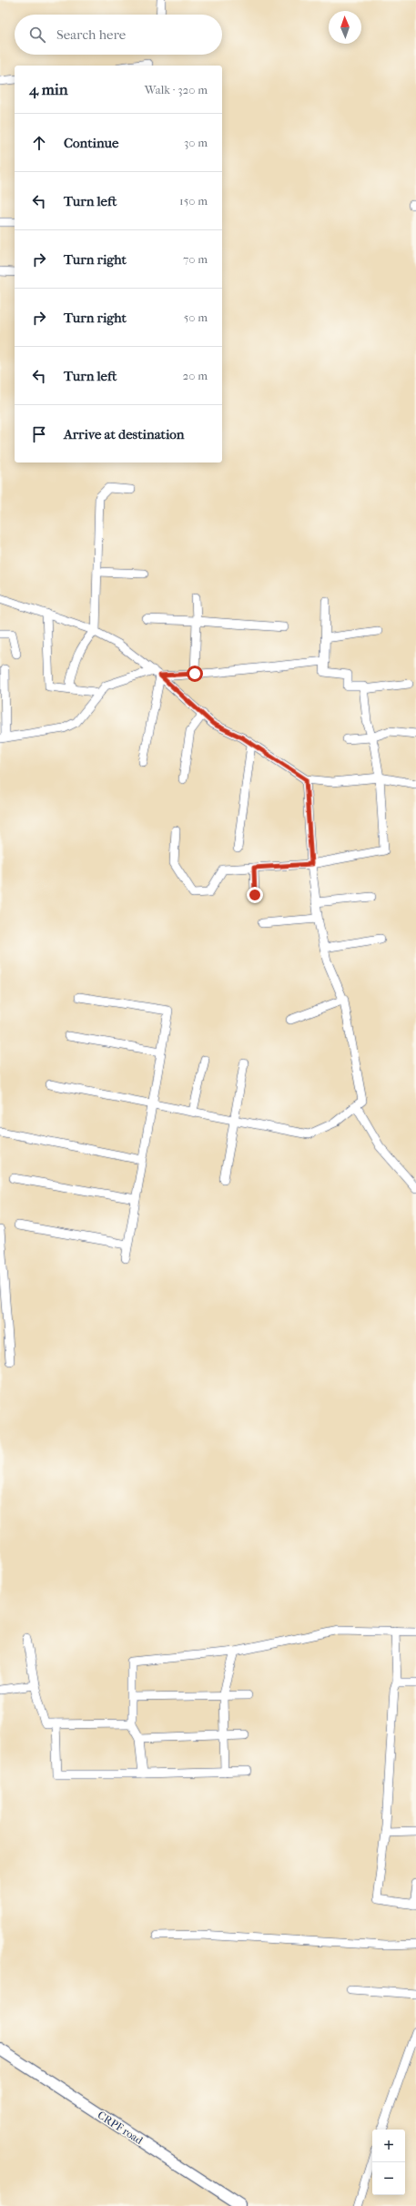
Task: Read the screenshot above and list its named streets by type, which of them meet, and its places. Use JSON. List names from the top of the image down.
{
  "streets": {
    "street": ["CRPF road"]
  },
  "north": "top",
  "page": {
    "search": "Search here",
    "heading": ["4 min", "Walk · 320 m"],
    "list": [
      ["Continue", "30 m"],
      ["Turn left", "150 m"],
      ["Turn right", "70 m"],
      ["Turn right", "50 m"],
      ["Turn left", "20 m"],
      "Arrive at destination"
    ],
    "map_buttons": ["+", "−"]
  }
}
